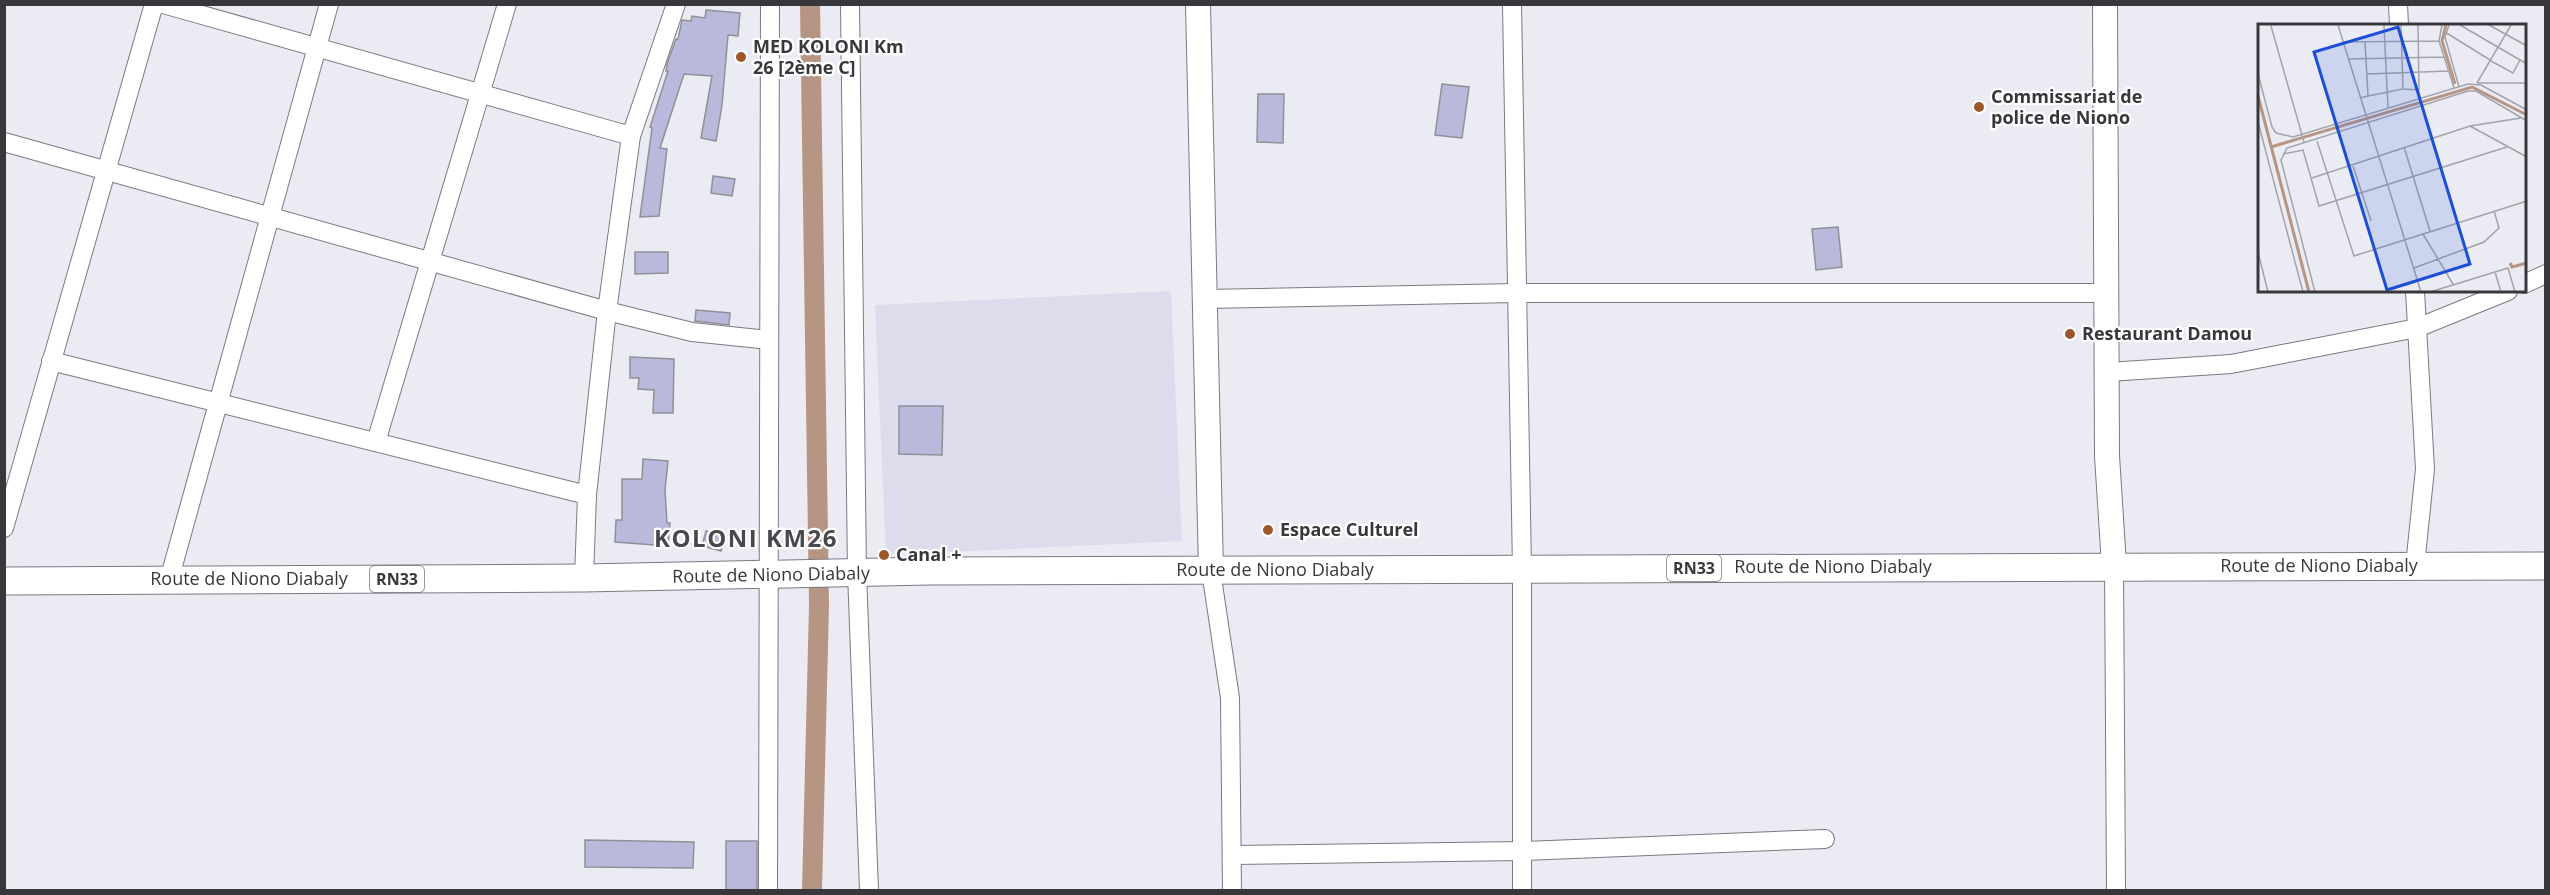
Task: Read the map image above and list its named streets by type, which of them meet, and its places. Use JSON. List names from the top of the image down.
{
  "streets": {
    "main road": ["Route de Niono Diabaly", "RN33"]
  },
  "districts": ["KOLONI KM26"],
  "places": [
    "MED KOLONI Km 26 [2ème C]",
    "Commissariat de police de Niono",
    "Restaurant Damou",
    "Espace Culturel",
    "Canal +"
  ]
}
